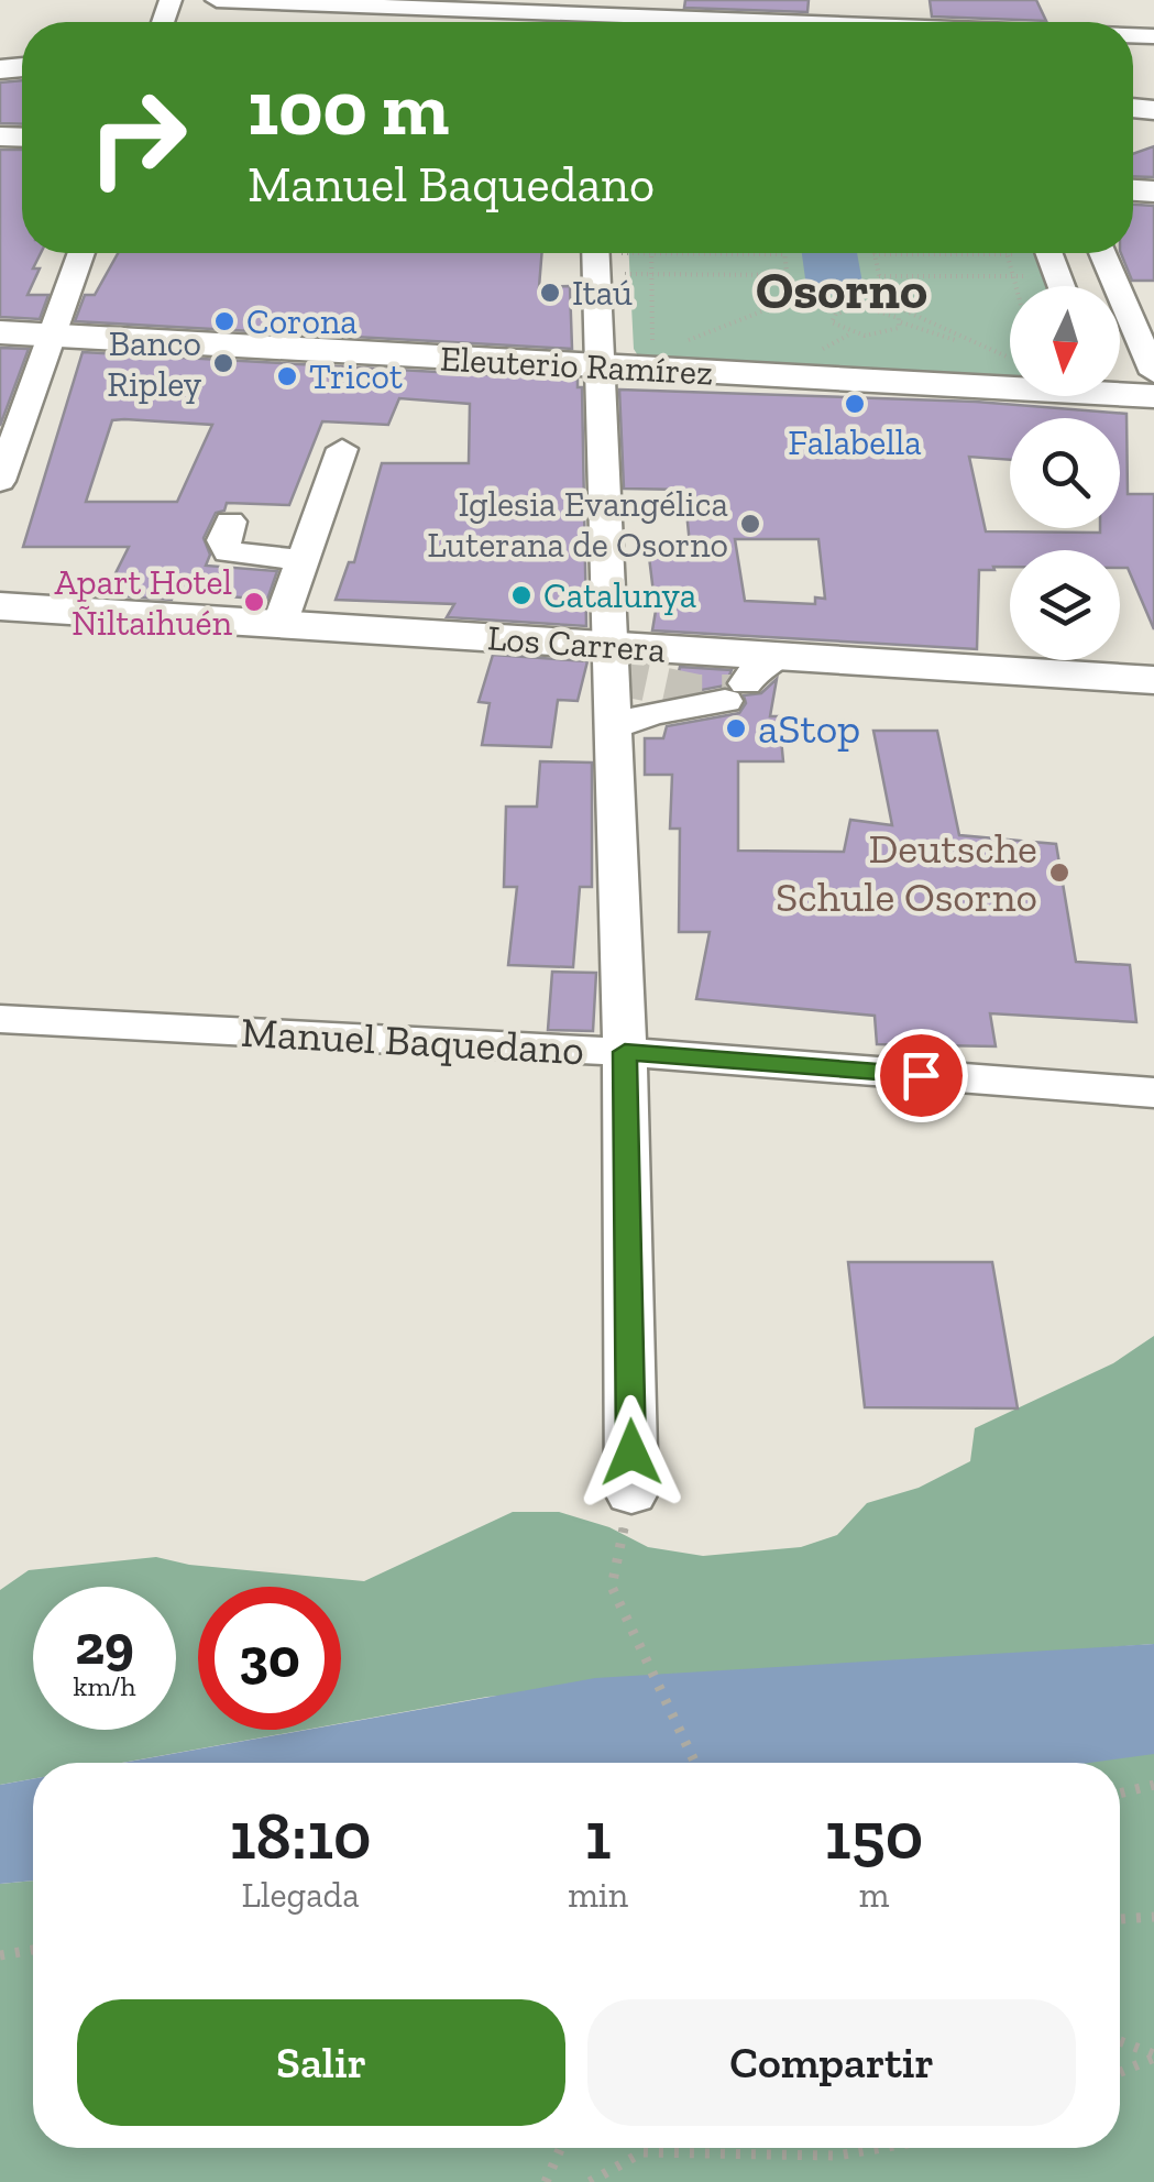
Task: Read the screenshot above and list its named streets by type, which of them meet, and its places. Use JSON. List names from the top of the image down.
{
  "streets": {
    "main road": ["Eleuterio Ramírez", "Los Carrera"],
    "street": ["Manuel Baquedano"]
  },
  "districts": ["Osorno"],
  "places": [
    "Itaú",
    "Corona",
    "Banco Ripley",
    "Tricot",
    "Falabella",
    "Iglesia Evangélica Luterana de Osorno",
    "Catalunya",
    "Apart Hotel Ñiltaihuén",
    "aStop",
    "Deutsche Schule Osorno"
  ],
  "north": "bottom",
  "page": {
    "turn": ["100 m", "Manuel Baquedano"],
    "speed": "29 km/h",
    "limit": "30",
    "eta": [
      "18:10",
      "Llegada",
      "1",
      "min",
      "150",
      "m"
    ],
    "buttons": ["Salir", "Compartir"]
  }
}
